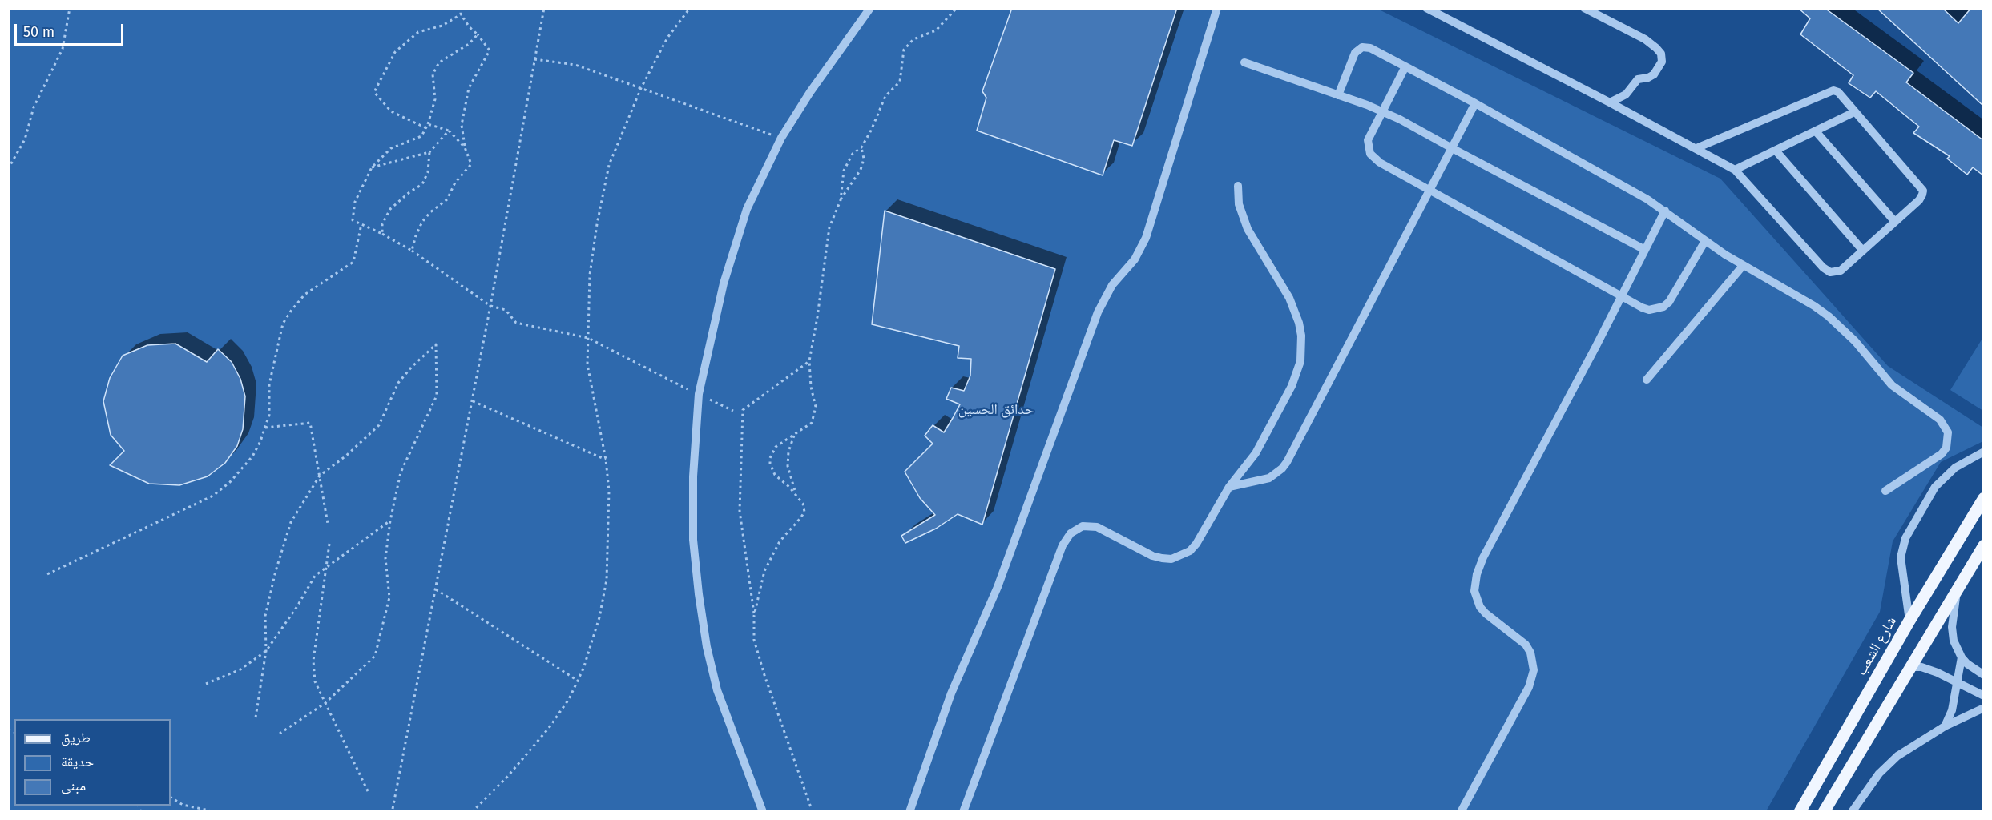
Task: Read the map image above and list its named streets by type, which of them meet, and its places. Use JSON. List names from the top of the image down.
{
  "streets": {
    "main road": ["شارع الشعب"]
  },
  "parks": ["حدائق الحسين"],
  "legend": ["طريق", "حديقة", "مبنى"],
  "scale_bar": "50 m"
}
